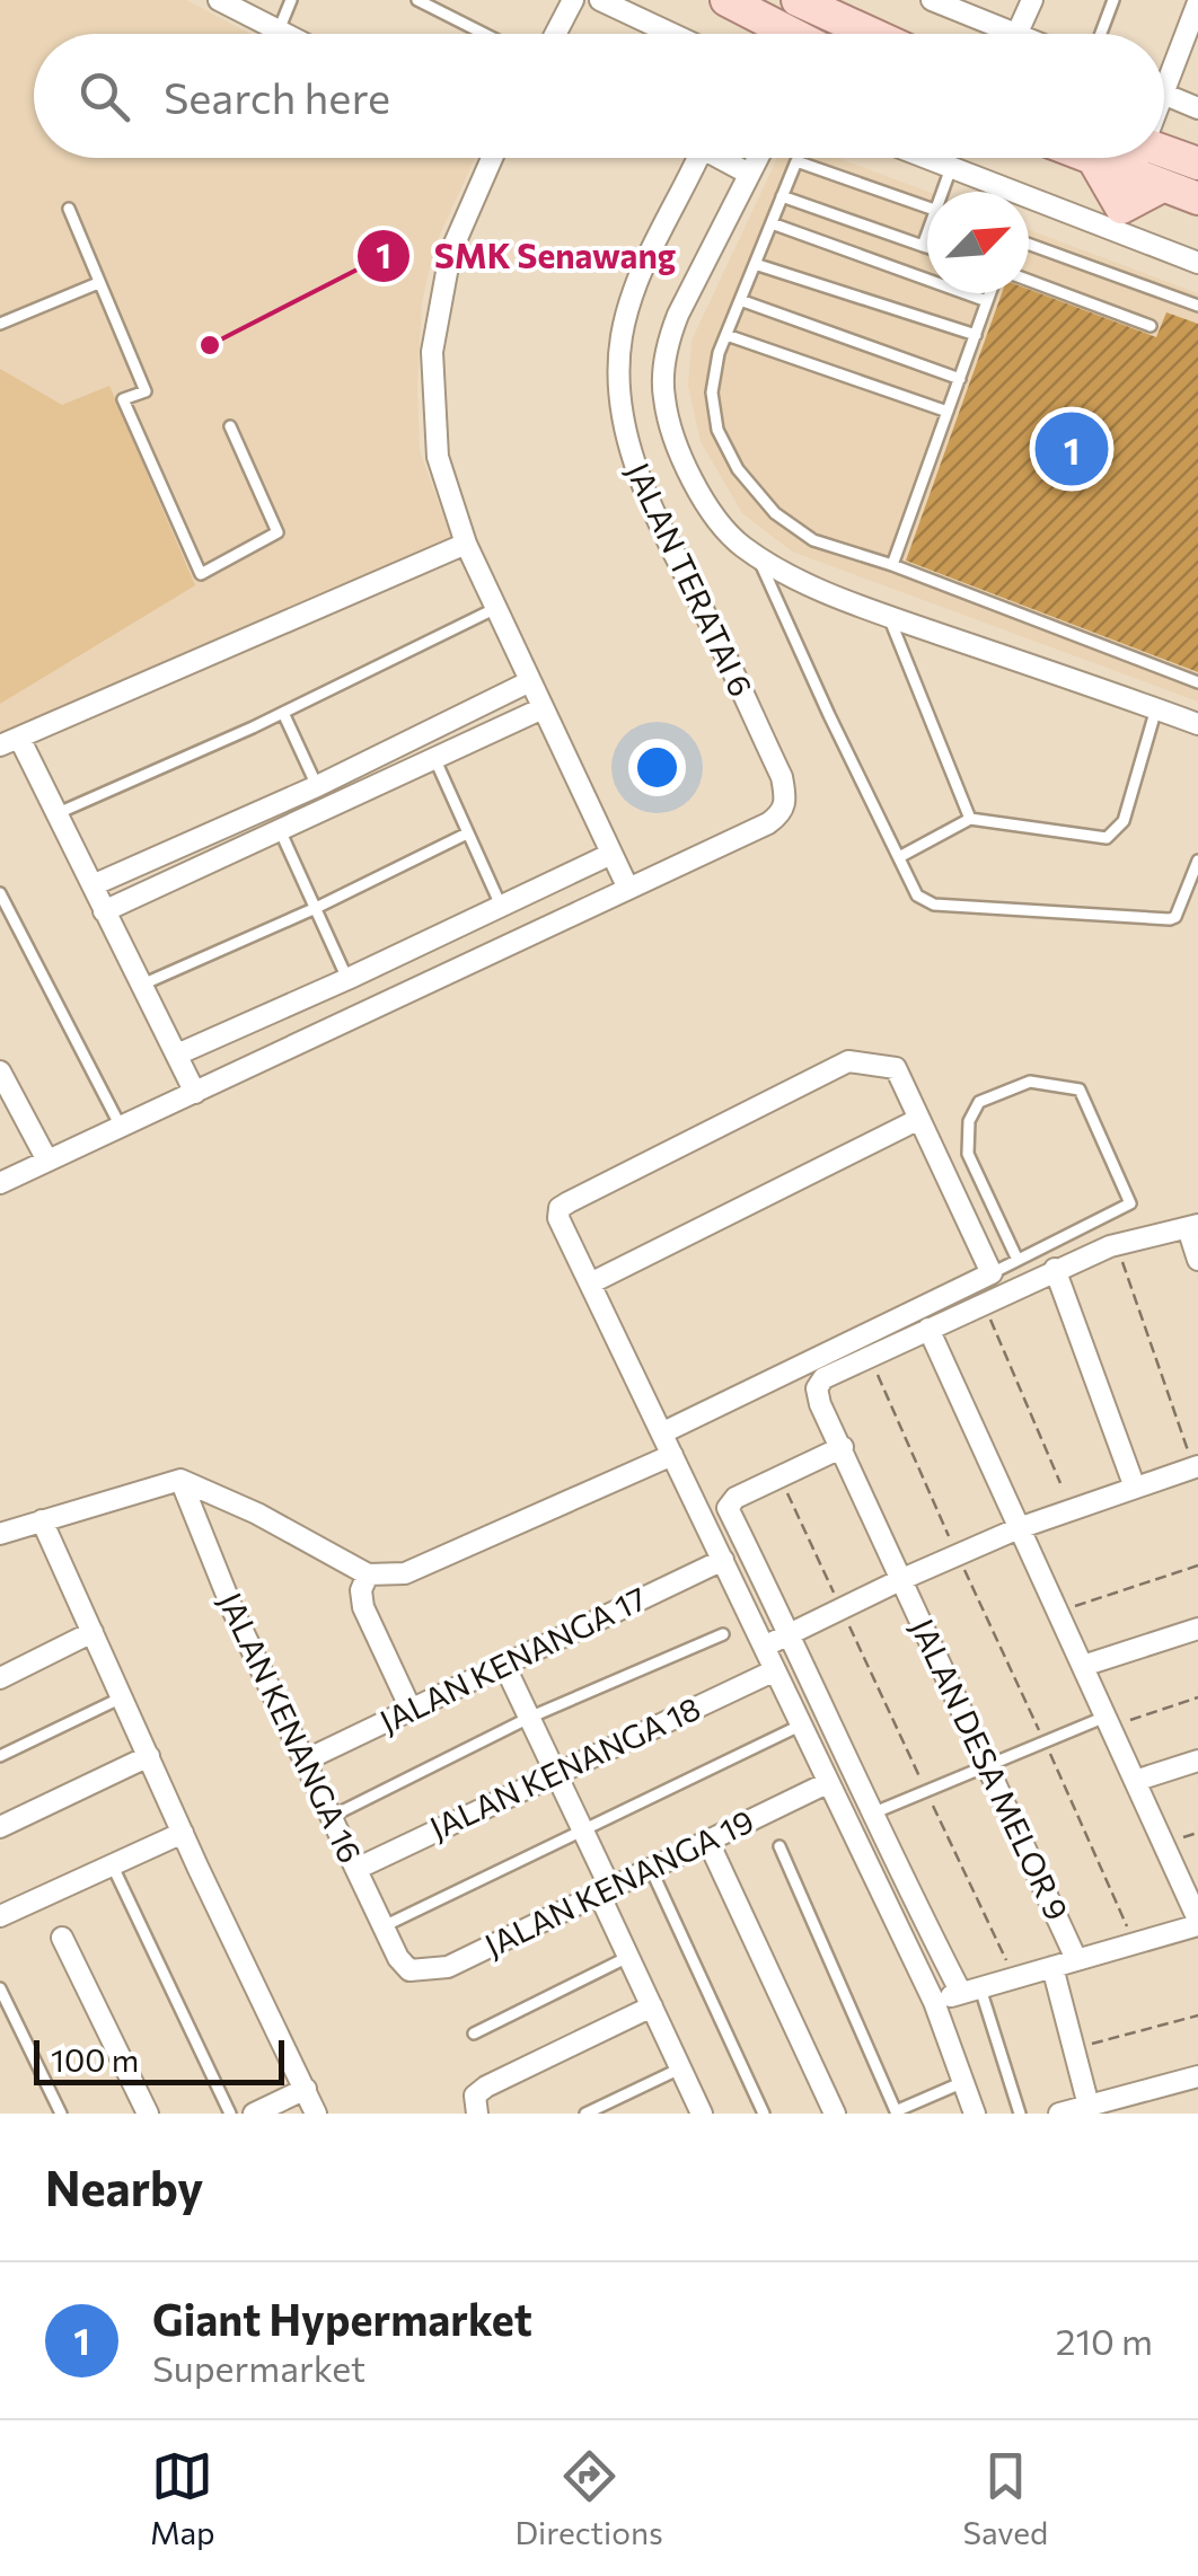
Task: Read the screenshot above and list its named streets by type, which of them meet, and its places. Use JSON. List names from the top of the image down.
{
  "streets": {
    "street": [
      "JALAN TERATAI 6",
      "JALAN KENANGA 17",
      "JALAN KENANGA 16",
      "JALAN KENANGA 18",
      "JALAN DESA MELOR 9",
      "JALAN KENANGA 19"
    ]
  },
  "crossings": [
    ["JALAN KENANGA 17", "JALAN KENANGA 16"],
    ["JALAN KENANGA 16", "JALAN KENANGA 18"],
    ["JALAN KENANGA 16", "JALAN KENANGA 19"]
  ],
  "places": ["SMK Senawang"],
  "scale_bar": "100 m",
  "north": "top right",
  "page": {
    "search": "Search here",
    "pins": "1",
    "scale": "100 m",
    "heading": "Nearby",
    "list": [
      {
        "mark": "1",
        "name": "Giant Hypermarket",
        "note": "Supermarket",
        "value": "210 m"
      }
    ],
    "nav": ["Map", "Directions", "Saved"]
  }
}
